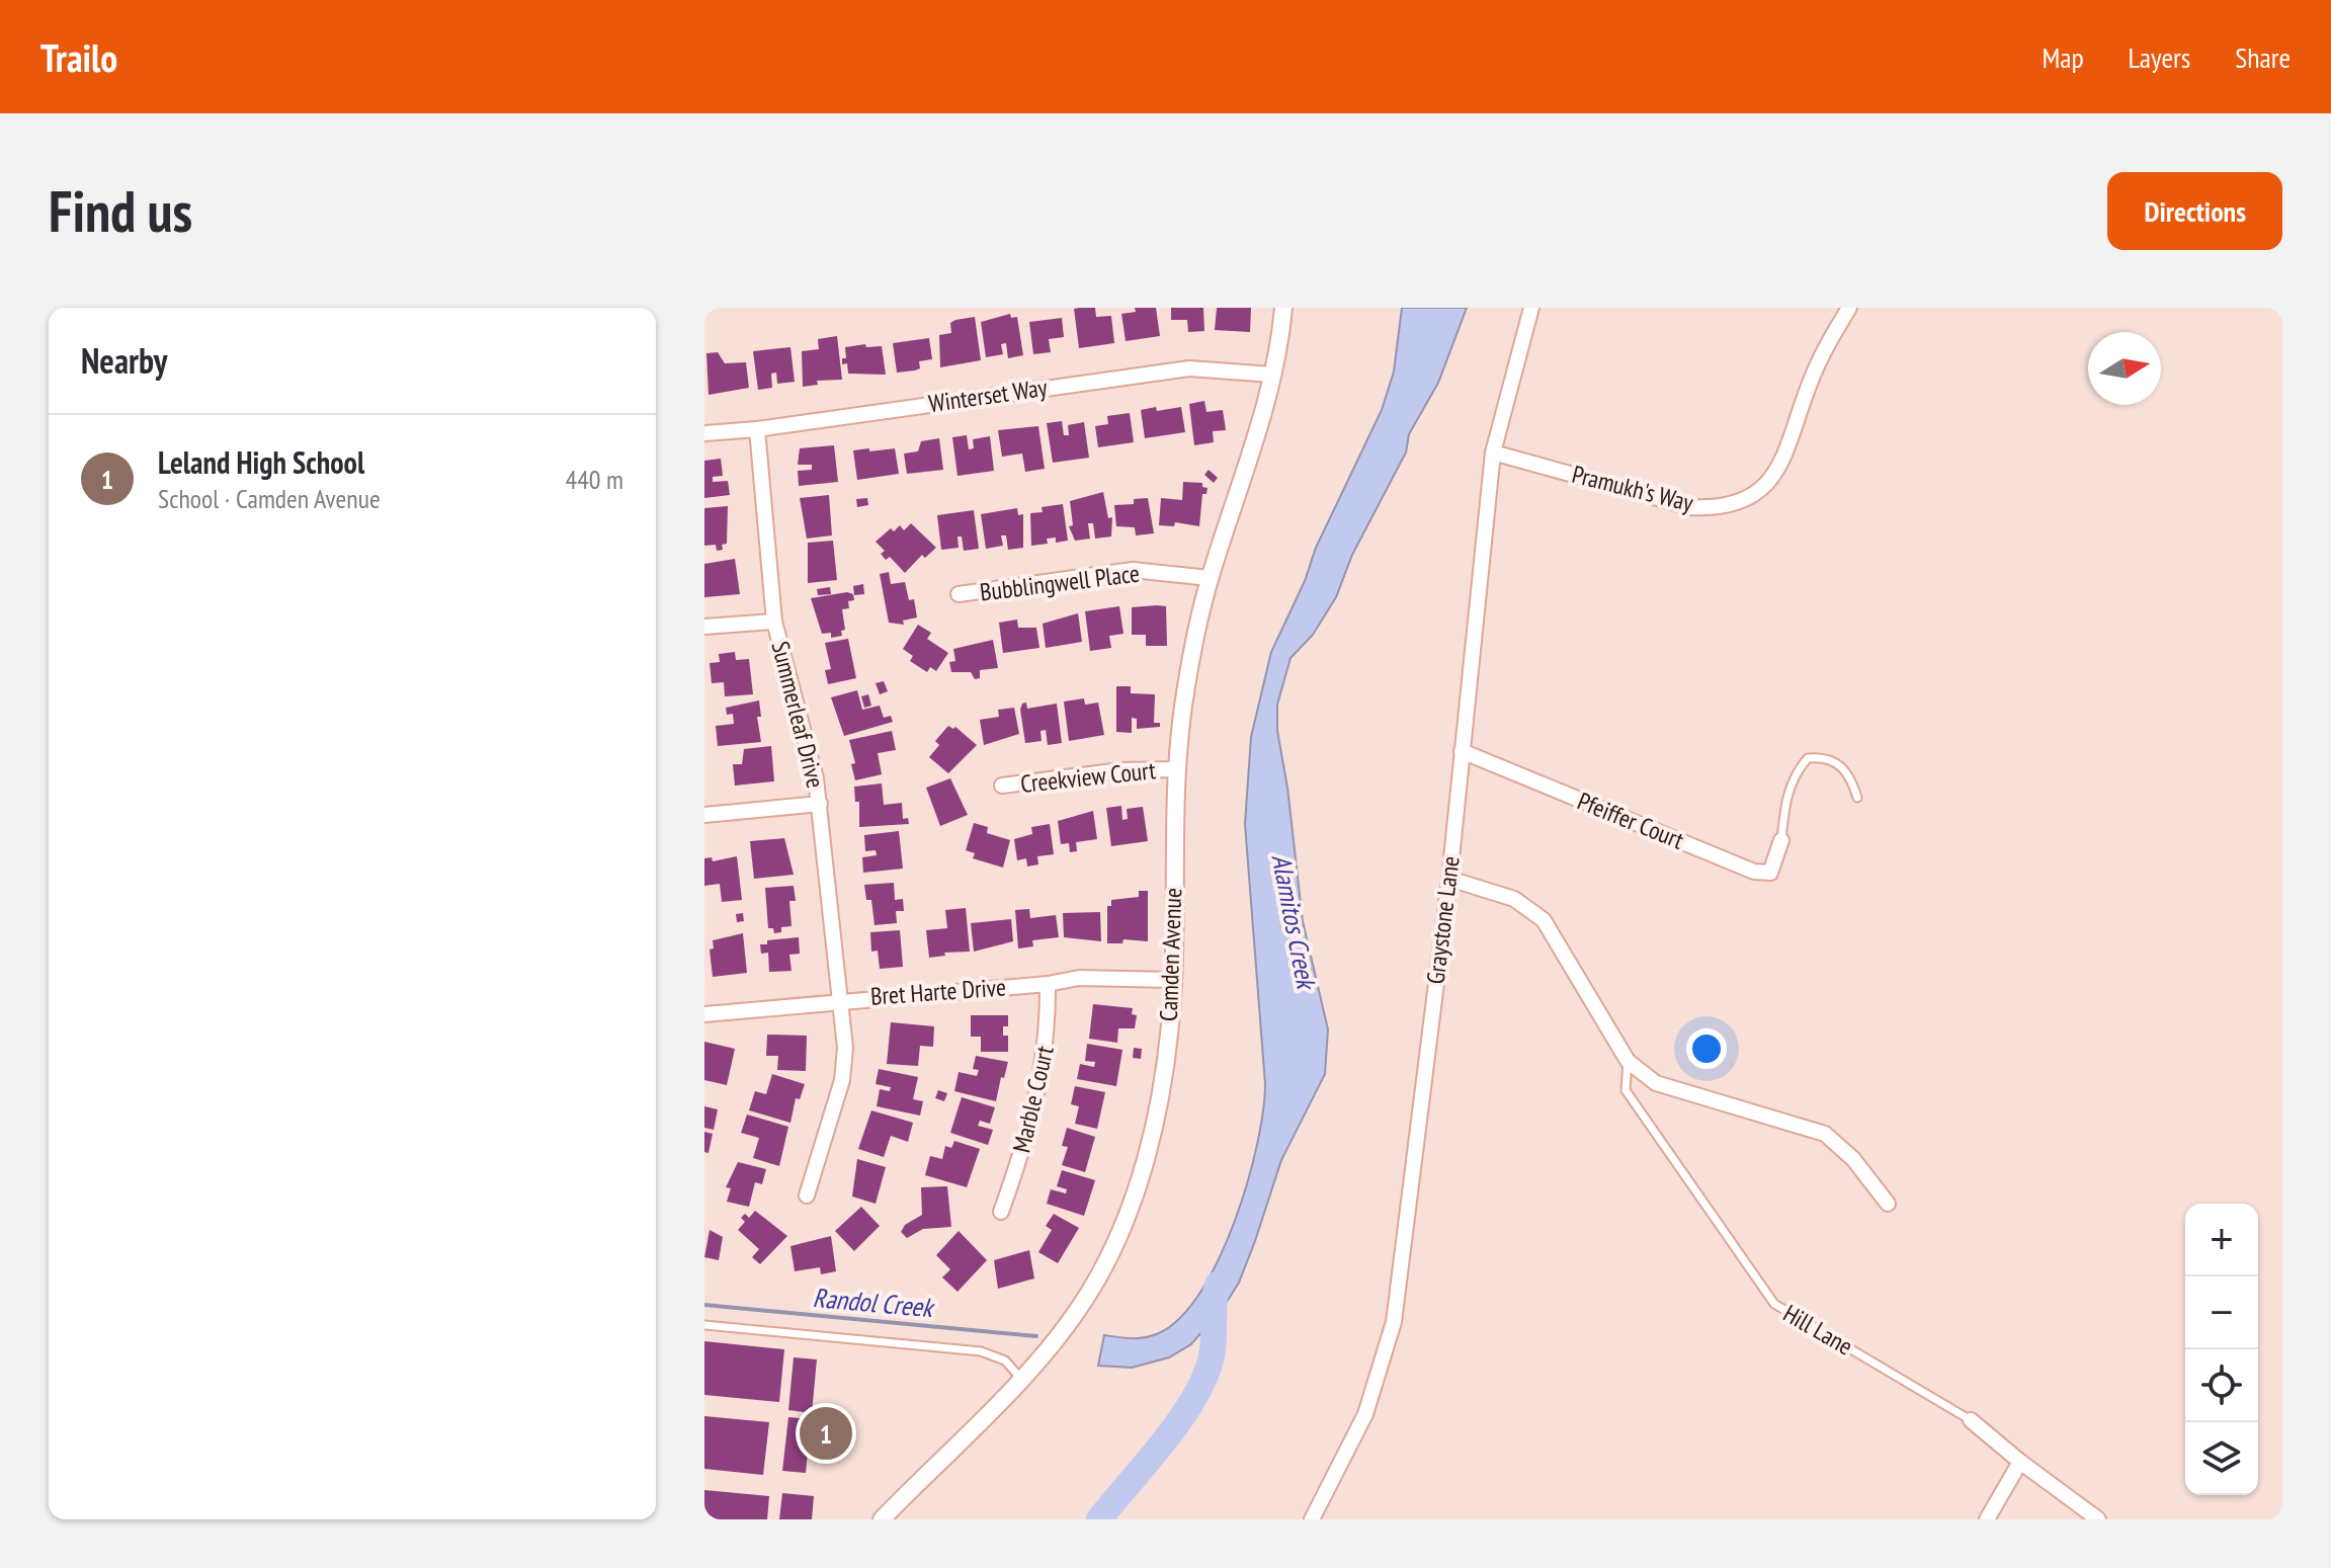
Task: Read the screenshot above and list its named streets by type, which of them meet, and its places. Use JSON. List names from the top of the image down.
{
  "streets": {
    "street": [
      "Winterset Way",
      "Pramukh's Way",
      "Bubblingwell Place",
      "Summerleaf Drive",
      "Creekview Court",
      "Pfeiffer Court",
      "Graystone Lane",
      "Camden Avenue",
      "Bret Harte Drive",
      "Marble Court",
      "Hill Lane"
    ]
  },
  "crossings": [
    ["Winterset Way", "Summerleaf Drive"],
    ["Winterset Way", "Camden Avenue"],
    ["Pramukh's Way", "Graystone Lane"],
    ["Bubblingwell Place", "Camden Avenue"],
    ["Summerleaf Drive", "Bret Harte Drive"],
    ["Creekview Court", "Camden Avenue"],
    ["Pfeiffer Court", "Graystone Lane"],
    ["Camden Avenue", "Bret Harte Drive"],
    ["Bret Harte Drive", "Marble Court"]
  ],
  "water": ["Alamitos Creek", "Randol Creek"],
  "north": "right",
  "page": {
    "header": "Trailo",
    "nav": ["Map", "Layers", "Share"],
    "buttons": "Directions",
    "title": "Find us",
    "heading": "Nearby",
    "list": [
      {
        "mark": "1",
        "name": "Leland High School",
        "note": "School · Camden Avenue",
        "value": "440 m"
      }
    ],
    "map_buttons": ["+", "−"],
    "pins": "1"
  }
}
